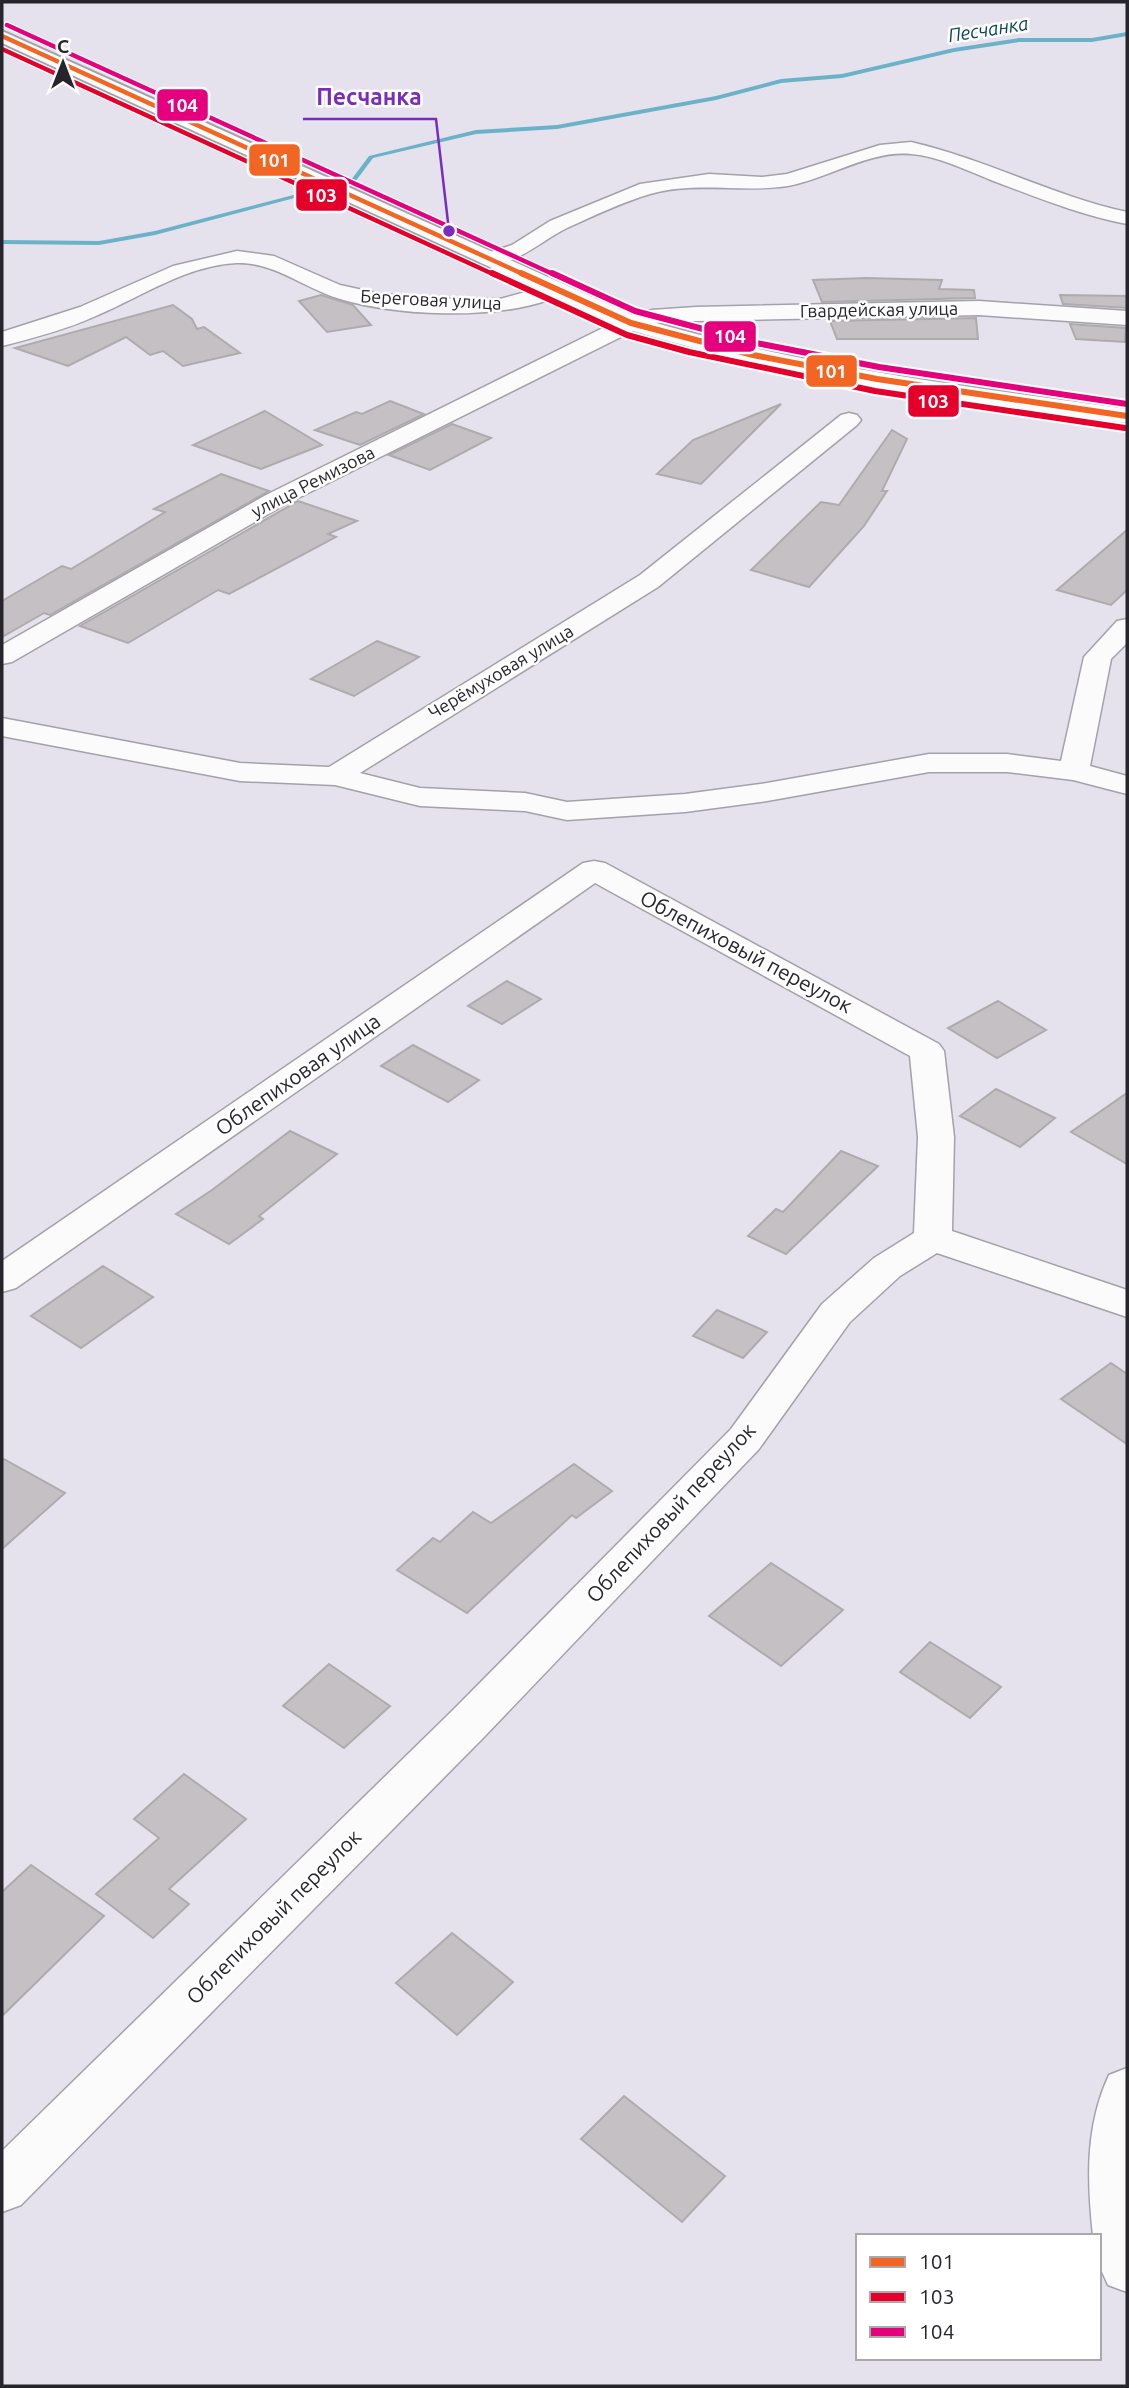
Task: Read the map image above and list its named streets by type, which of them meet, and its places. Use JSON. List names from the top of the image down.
{
  "streets": {
    "street": [
      "Береговая улица",
      "Гвардейская улица",
      "улица Ремизова",
      "Черёмуховая улица",
      "Облепиховый переулок",
      "Облепиховая улица"
    ]
  },
  "crossings": [
    ["Гвардейская улица", "улица Ремизова"],
    ["Облепиховый переулок", "Облепиховая улица"]
  ],
  "water": ["Песчанка"],
  "places": ["Песчанка"],
  "lines": ["transit line 104", "transit line 101", "transit line 103"],
  "legend": ["101", "103", "104"],
  "north": "top"
}
